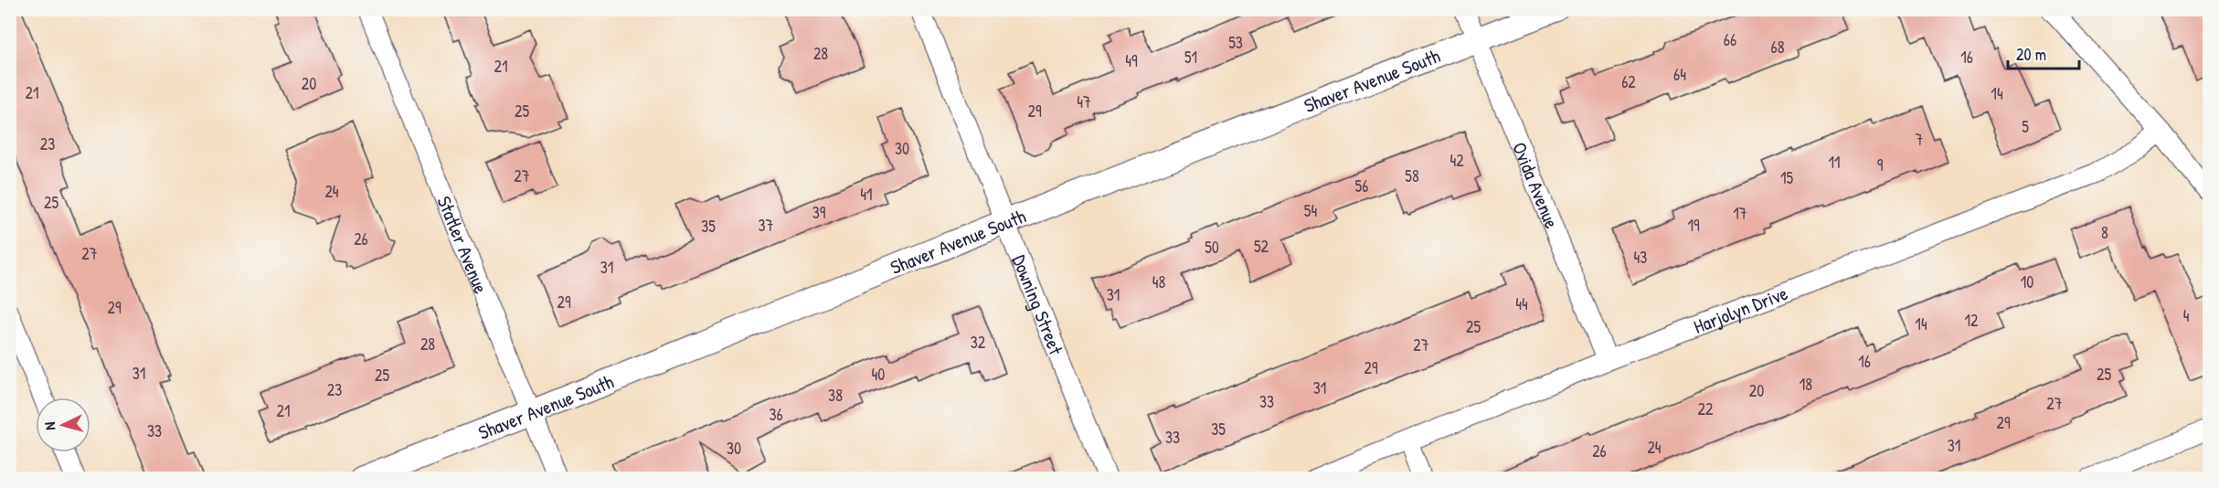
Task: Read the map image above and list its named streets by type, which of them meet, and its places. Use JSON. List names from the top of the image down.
{
  "streets": {
    "street": [
      "Shaver Avenue South",
      "Ovida Avenue",
      "Statler Avenue",
      "Downing Street",
      "Harjolyn Drive"
    ]
  },
  "crossings": [
    ["Shaver Avenue South", "Ovida Avenue"],
    ["Shaver Avenue South", "Statler Avenue"],
    ["Shaver Avenue South", "Downing Street"],
    ["Ovida Avenue", "Harjolyn Drive"]
  ],
  "house_numbers": [
    "66",
    "53",
    "68",
    "28",
    "51",
    "16",
    "49",
    "21",
    "64",
    "62",
    "20",
    "21",
    "14",
    "47",
    "25",
    "29",
    "5",
    "7",
    "23",
    "30",
    "42",
    "11",
    "9",
    "27",
    "58",
    "15",
    "56",
    "24",
    "41",
    "25",
    "54",
    "39",
    "17",
    "37",
    "19",
    "35",
    "8",
    "26",
    "52",
    "50",
    "27",
    "43",
    "31",
    "48",
    "10",
    "31",
    "29",
    "44",
    "29",
    "4",
    "12",
    "14",
    "25",
    "32",
    "28",
    "27",
    "16",
    "29",
    "31",
    "40",
    "25",
    "25",
    "18",
    "31",
    "23",
    "20",
    "38",
    "33",
    "27",
    "22",
    "21",
    "36",
    "29",
    "35",
    "33",
    "33",
    "31",
    "24",
    "30",
    "26"
  ],
  "scale_bar": "20 m",
  "north": "left"
}
